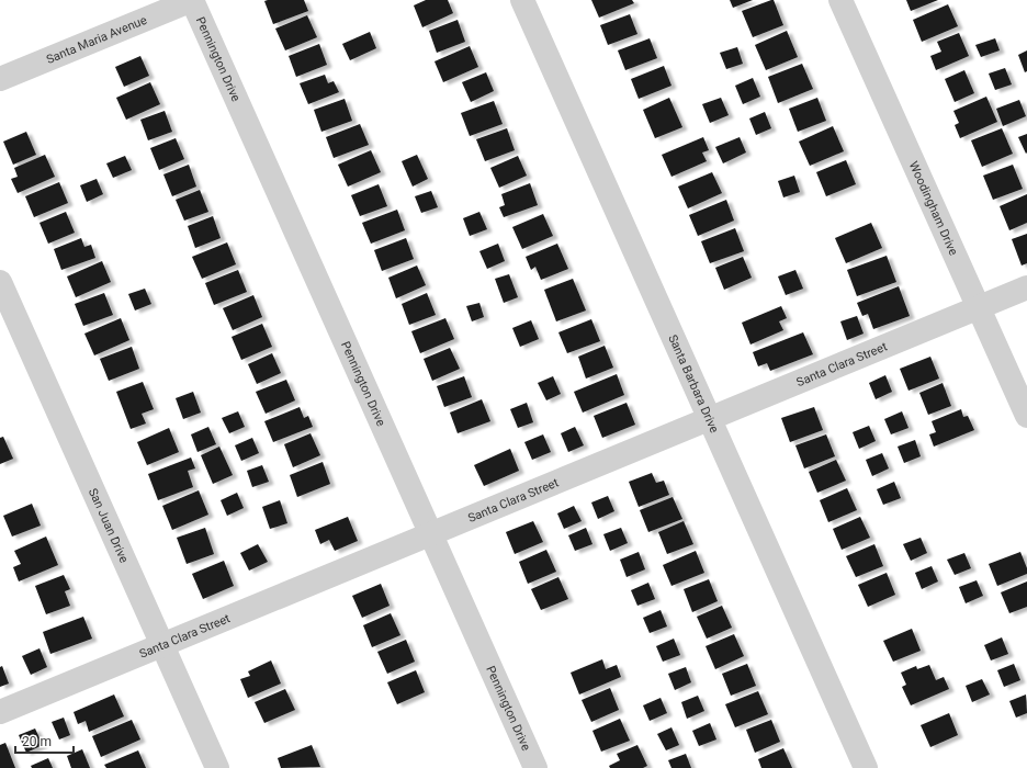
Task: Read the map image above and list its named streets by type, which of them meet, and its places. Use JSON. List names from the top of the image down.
{
  "streets": {
    "street": [
      "Santa Maria Avenue",
      "Pennington Drive",
      "Woodingham Drive",
      "Santa Clara Street",
      "Santa Barbara Drive",
      "San Juan Drive"
    ]
  },
  "crossings": [
    ["Santa Maria Avenue", "Pennington Drive"],
    ["Pennington Drive", "Santa Clara Street"],
    ["Woodingham Drive", "Santa Clara Street"],
    ["Santa Clara Street", "Santa Barbara Drive"],
    ["Santa Clara Street", "San Juan Drive"]
  ],
  "scale_bar": "20 m"
}
